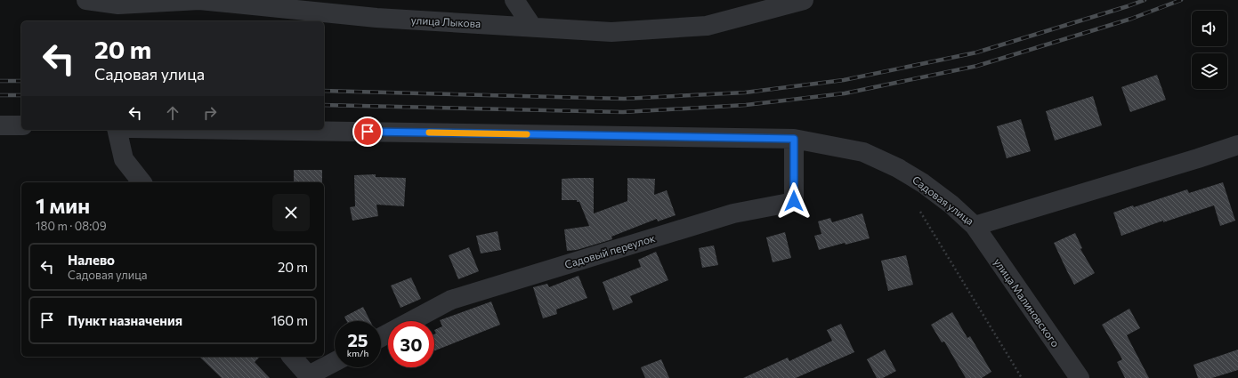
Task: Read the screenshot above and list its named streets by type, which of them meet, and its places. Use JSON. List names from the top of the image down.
{
  "streets": {
    "street": [
      "улица Лыкова",
      "Садовая улица",
      "Садовый переулок",
      "улица Малиновского"
    ]
  },
  "crossings": [
    ["Садовая улица", "Садовый переулок"],
    ["Садовая улица", "улица Малиновского"]
  ],
  "page": {
    "turn": ["20 m", "Садовая улица"],
    "heading": ["1 мин", "180 m · 08:09"],
    "list": [
      {
        "name": "Налево",
        "note": "Садовая улица",
        "value": "20 m"
      },
      {
        "name": "Пункт назначения",
        "value": "160 m"
      }
    ],
    "speed": "25 km/h",
    "limit": "30"
  }
}
